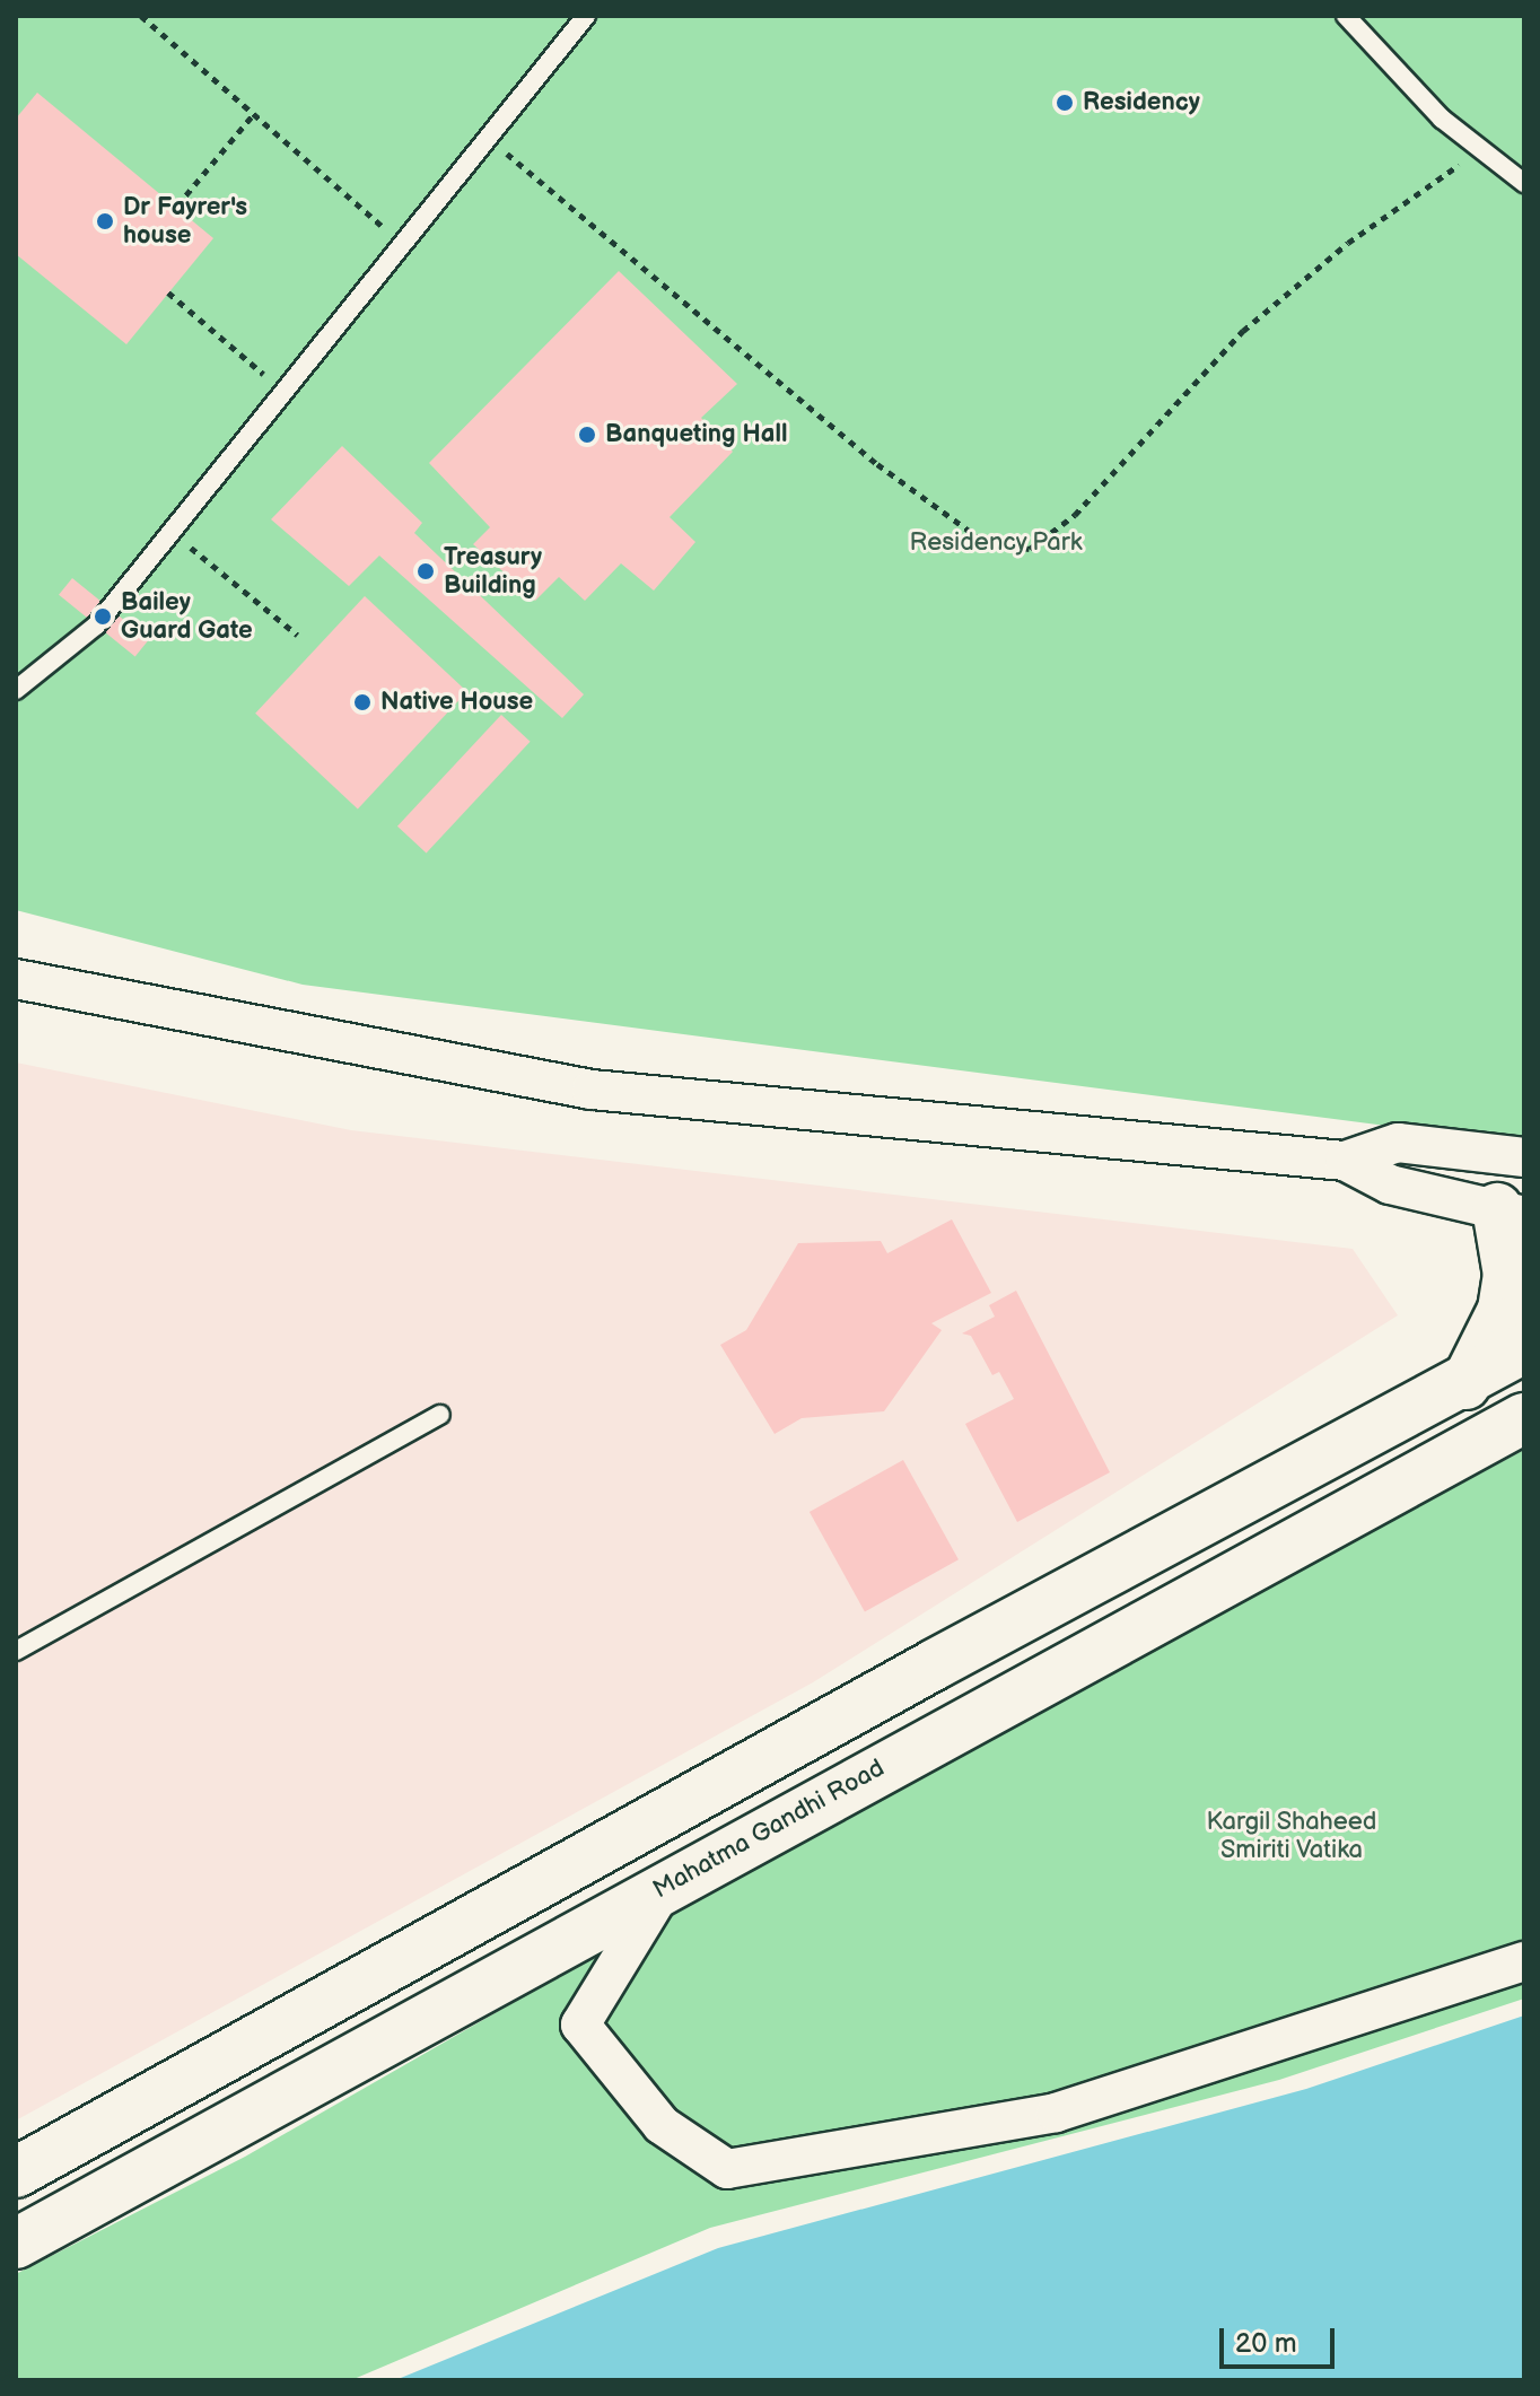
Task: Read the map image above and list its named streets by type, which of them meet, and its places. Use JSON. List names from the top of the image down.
{
  "streets": {
    "main road": ["Mahatma Gandhi Road"]
  },
  "parks": ["Residency Park", "Kargil Shaheed Smiriti Vatika"],
  "places": [
    "Residency",
    "Dr Fayrer's house",
    "Banqueting Hall",
    "Treasury Building",
    "Bailey Guard Gate",
    "Native House"
  ],
  "scale_bar": "20 m"
}
